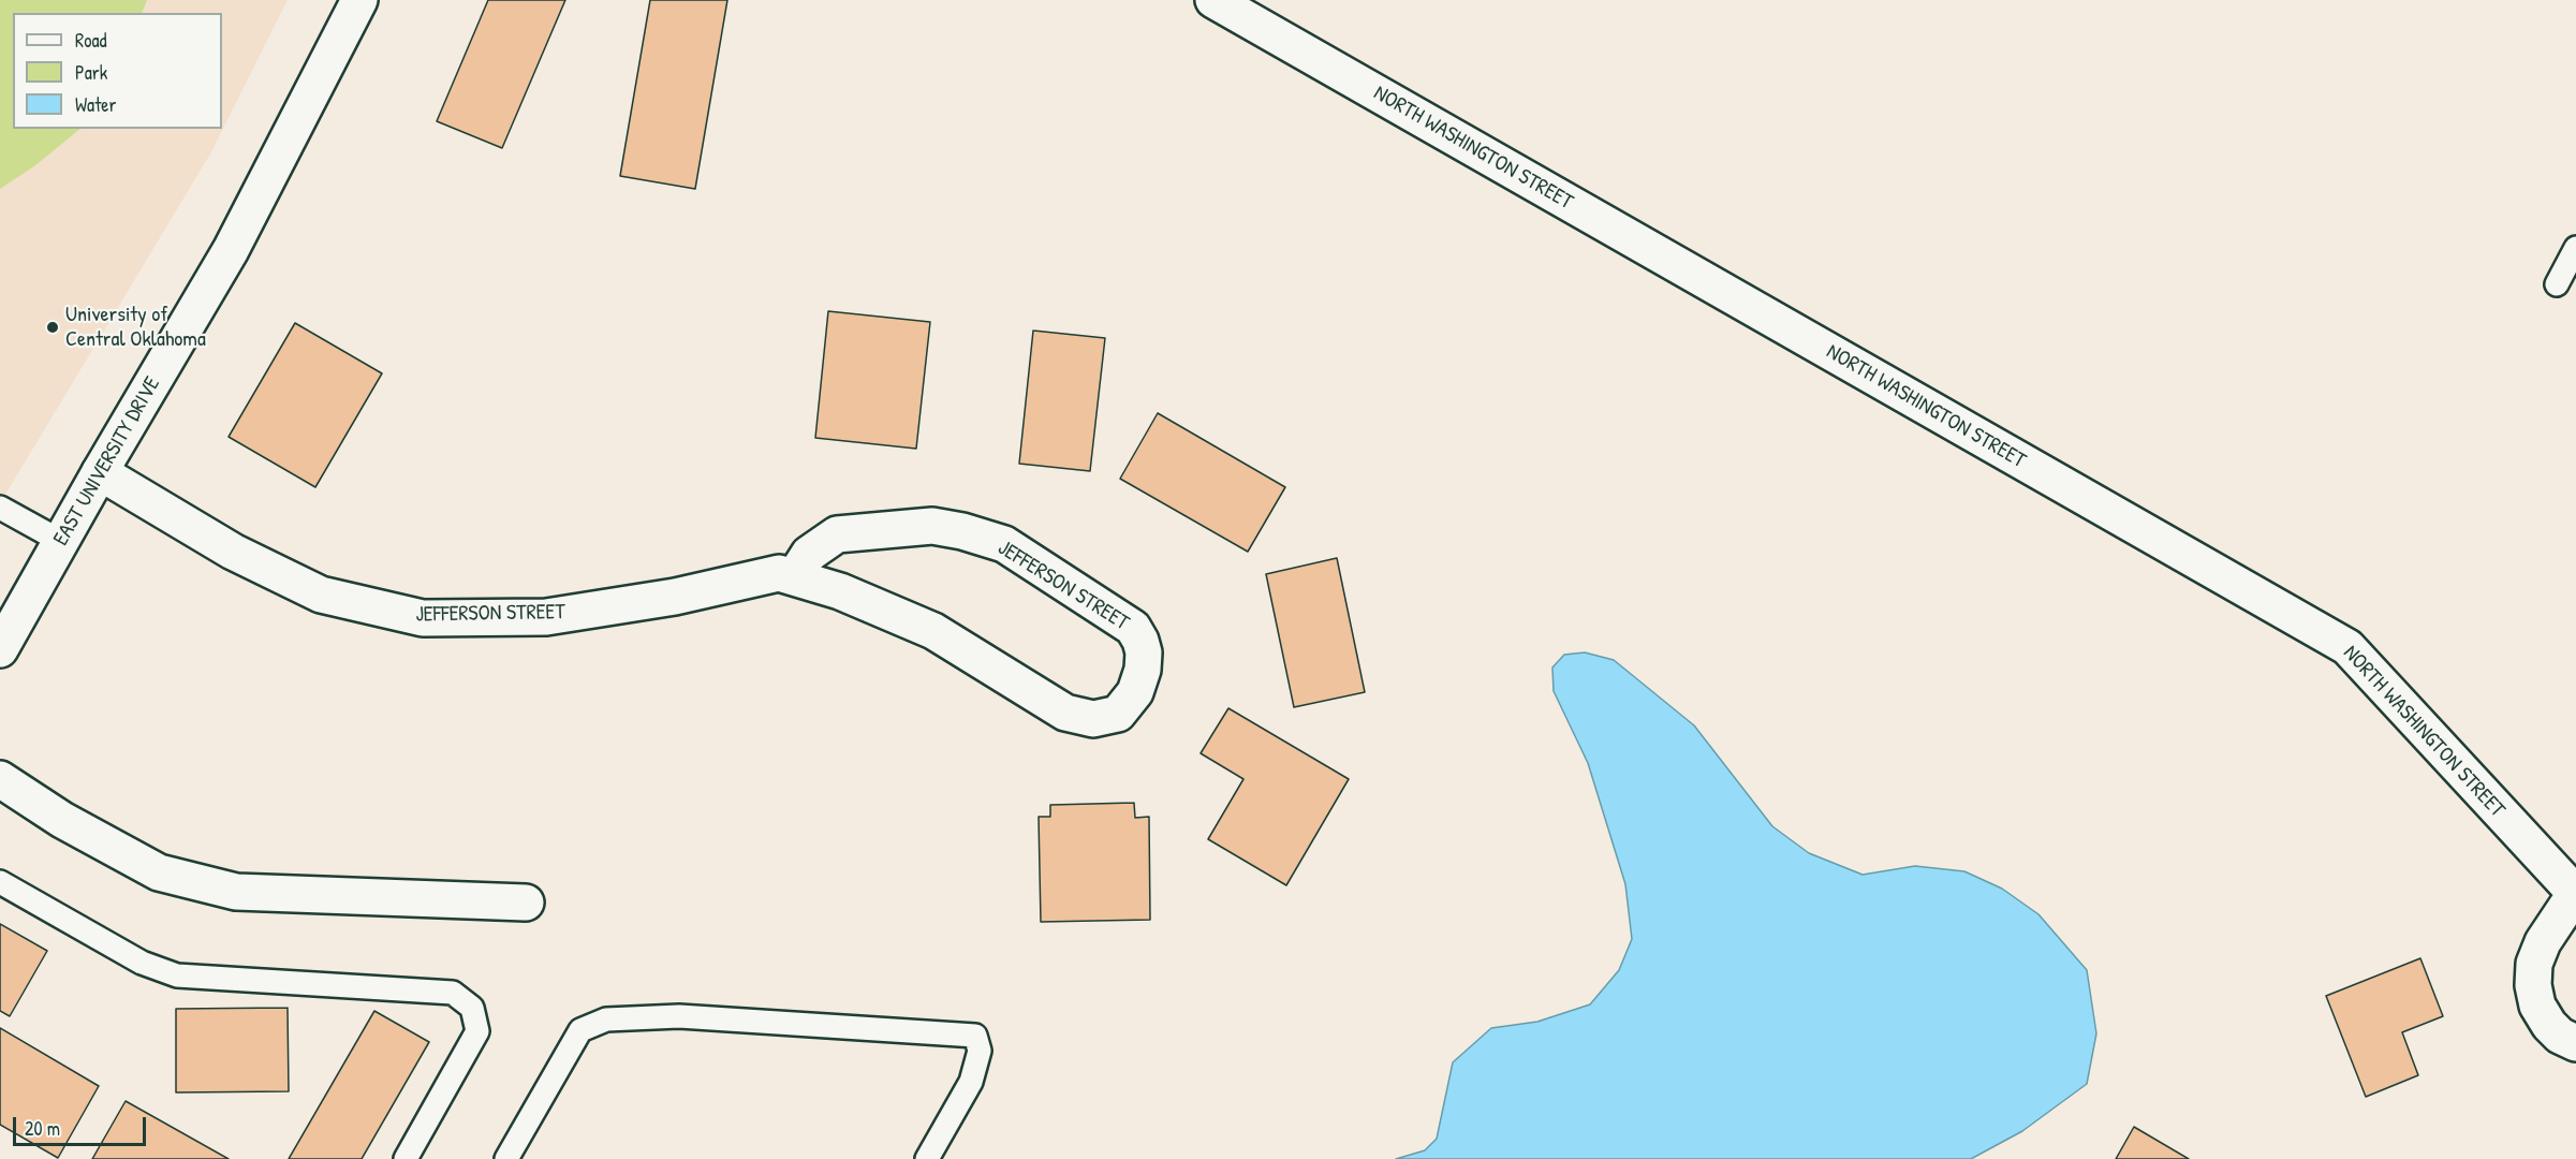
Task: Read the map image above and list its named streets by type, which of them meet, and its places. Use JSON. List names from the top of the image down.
{
  "streets": {
    "street": ["NORTH WASHINGTON STREET", "EAST UNIVERSITY DRIVE", "JEFFERSON STREET"]
  },
  "crossings": [
    ["EAST UNIVERSITY DRIVE", "JEFFERSON STREET"]
  ],
  "places": ["University of Central Oklahoma"],
  "legend": ["Road", "Park", "Water"],
  "scale_bar": "20 m"
}
